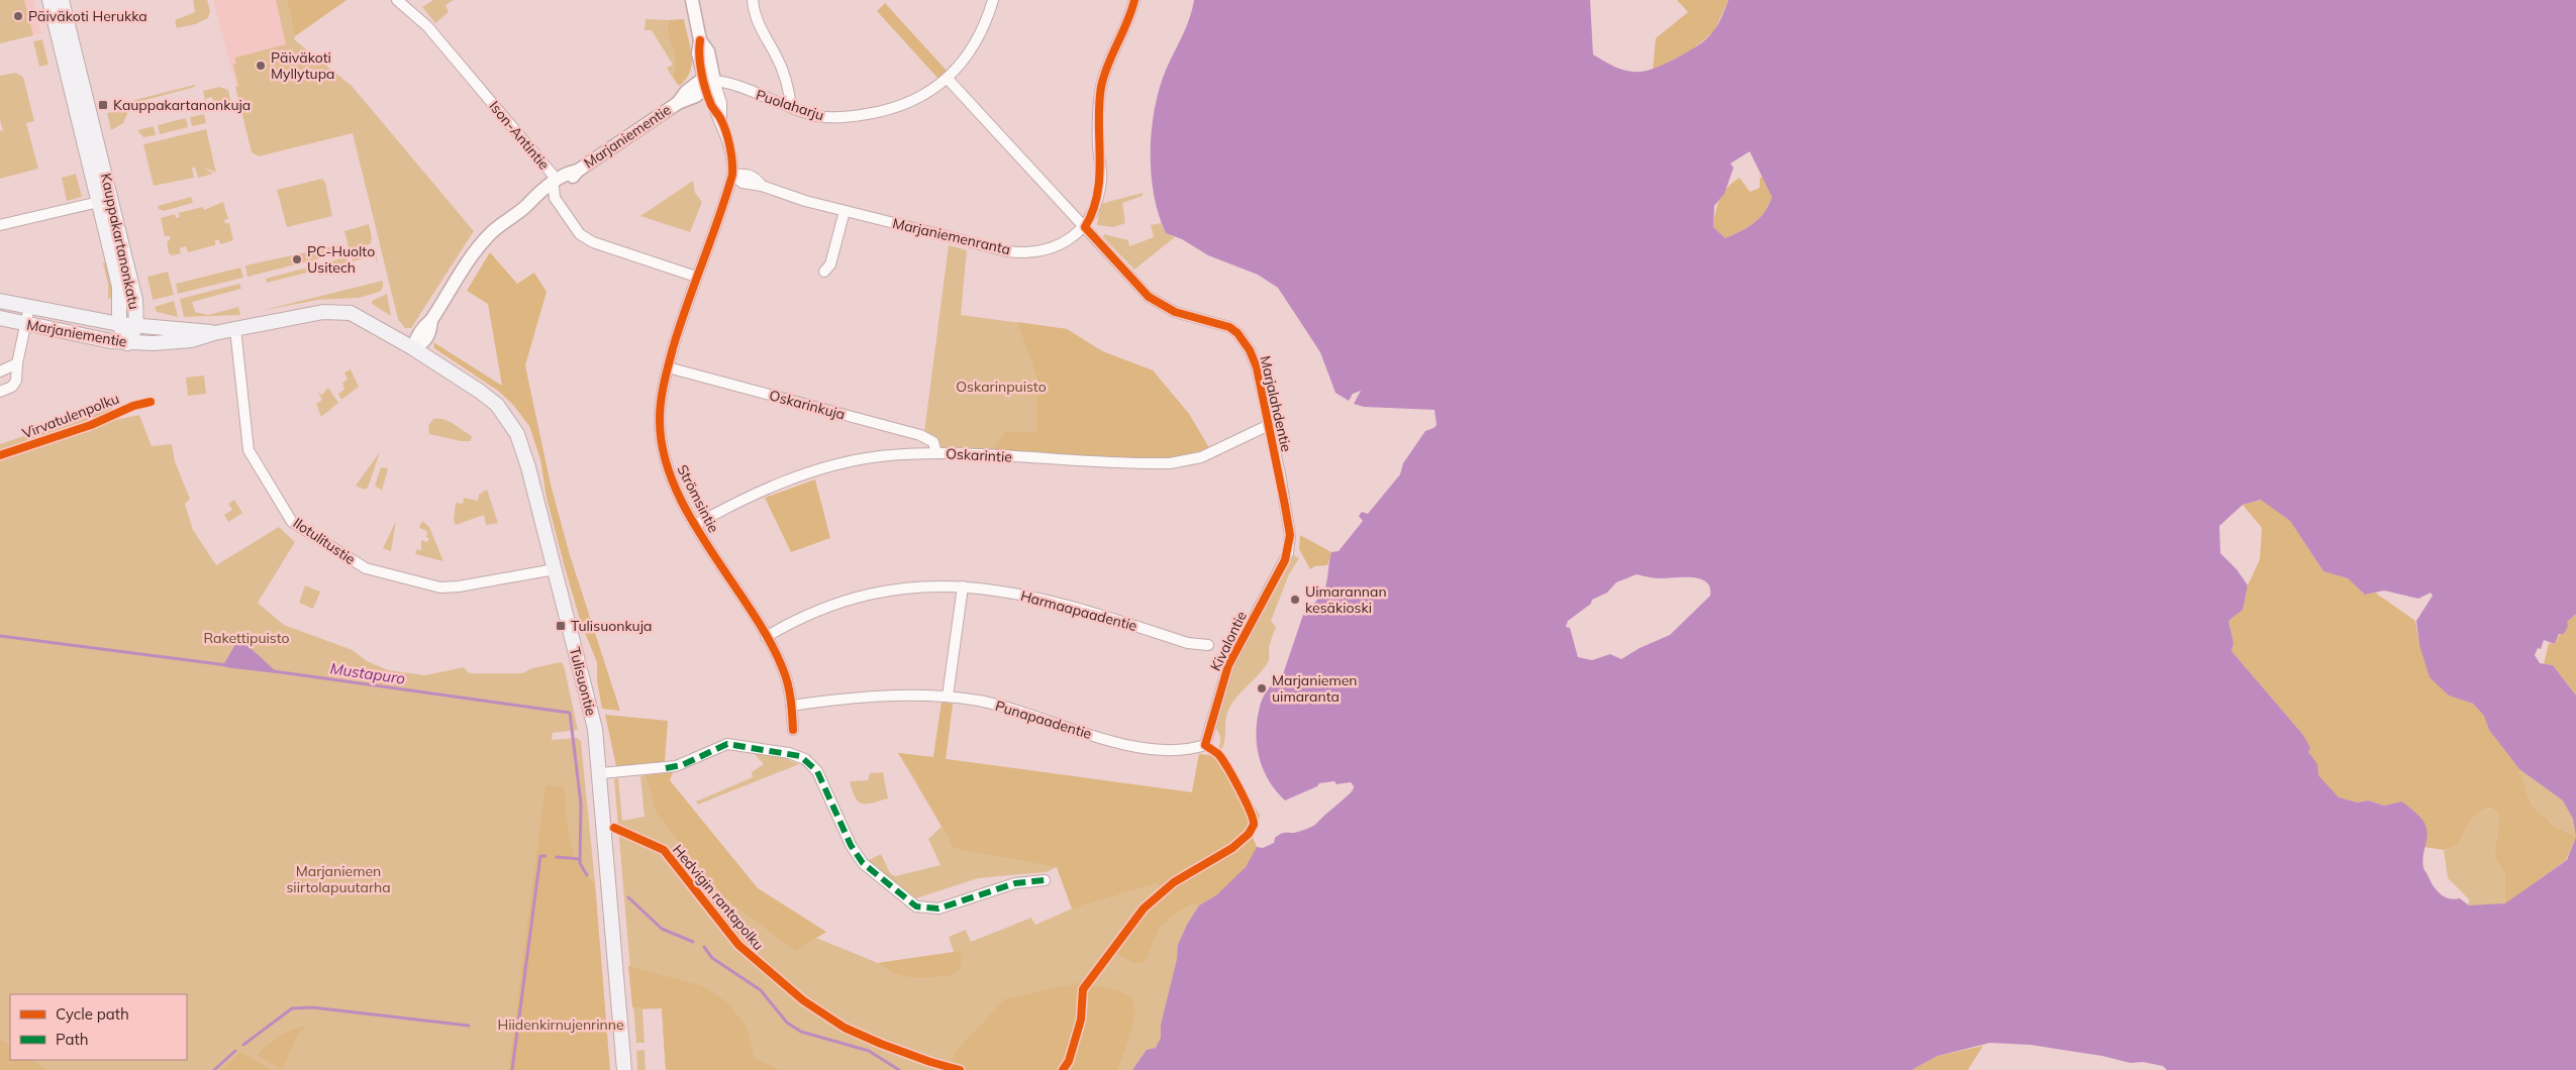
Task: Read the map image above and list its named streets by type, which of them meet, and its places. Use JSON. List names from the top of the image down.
{
  "streets": {
    "main road": ["Marjaniementie", "Kauppakartanonkatu", "Tulisuontie"],
    "street": [
      "Puolaharju",
      "Ison-Antintie",
      "Marjaniemenranta",
      "Marjalahdentie",
      "Oskarinkuja",
      "Oskarintie",
      "Strömsintie",
      "Ilotulitustie",
      "Harmaapaadentie",
      "Kivalontie",
      "Punapaadentie"
    ],
    "cycle path": ["Virvatulenpolku", "Hedvigin rantapolku"]
  },
  "crossings": [
    ["Puolaharju", "Marjaniementie"],
    ["Puolaharju", "Marjalahdentie"],
    ["Puolaharju", "Strömsintie"],
    ["Ison-Antintie", "Marjaniementie"],
    ["Ison-Antintie", "Strömsintie"],
    ["Marjaniementie", "Kauppakartanonkatu"],
    ["Marjaniementie", "Strömsintie"],
    ["Marjaniementie", "Ilotulitustie"],
    ["Marjaniementie", "Tulisuontie"],
    ["Marjaniemenranta", "Marjalahdentie"],
    ["Marjaniemenranta", "Strömsintie"],
    ["Marjalahdentie", "Oskarintie"],
    ["Marjalahdentie", "Kivalontie"],
    ["Oskarinkuja", "Oskarintie"],
    ["Oskarinkuja", "Strömsintie"],
    ["Oskarintie", "Strömsintie"],
    ["Strömsintie", "Harmaapaadentie"],
    ["Strömsintie", "Punapaadentie"],
    ["Ilotulitustie", "Tulisuontie"],
    ["Kivalontie", "Punapaadentie"]
  ],
  "water": ["Mustapuro"],
  "parks": [
    "Oskarinpuisto",
    "Rakettipuisto",
    "Marjaniemen siirtolapuutarha",
    "Hiidenkirnujenrinne"
  ],
  "places": {
    "other": [
      "Päiväkoti Herukka",
      "Päiväkoti Myllytupa",
      "PC-Huolto Usitech",
      "Uimarannan kesäkioski",
      "Marjaniemen uimaranta"
    ],
    "transit": ["Kauppakartanonkuja", "Tulisuonkuja"]
  },
  "legend": ["Cycle path", "Path"]
}
